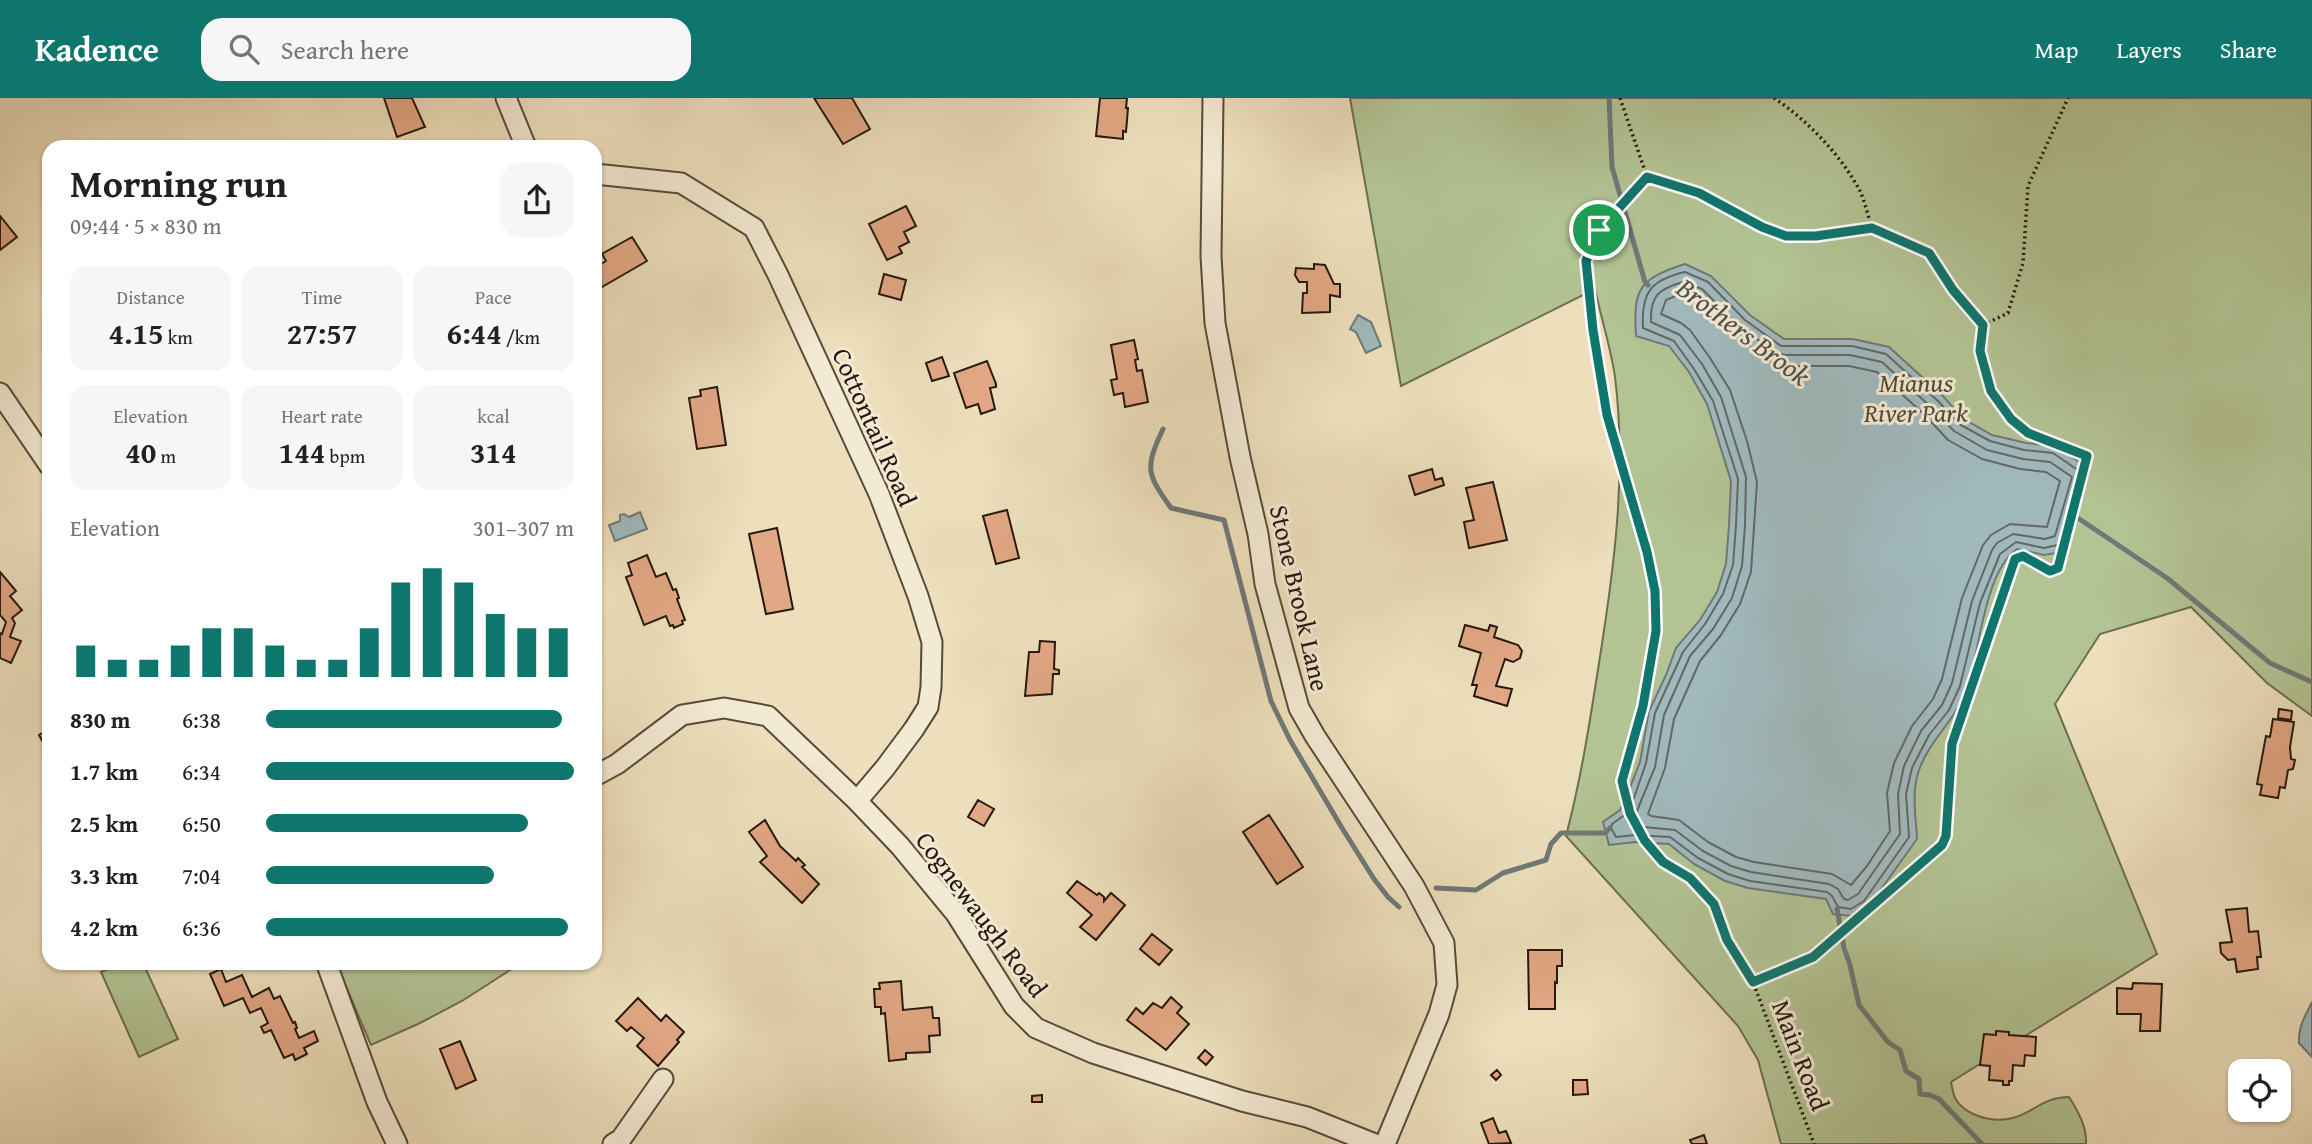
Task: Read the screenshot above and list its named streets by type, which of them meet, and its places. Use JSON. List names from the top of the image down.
{
  "streets": {
    "street": ["Cottontail Road", "Stone Brook Lane", "Cognewaugh Road"],
    "path": ["Main Road"]
  },
  "crossings": [
    ["Cottontail Road", "Cognewaugh Road"]
  ],
  "water": ["Brothers Brook"],
  "parks": ["Mianus River Park"],
  "page": {
    "header": "Kadence",
    "search": "Search here",
    "nav": ["Map", "Layers", "Share"],
    "heading": ["Morning run", "09:44 · 5 × 830 m"],
    "stats": [
      ["Distance", "4.15 km"],
      ["Time", "27:57"],
      ["Pace", "6:44 /km"],
      ["Elevation", "40 m"],
      ["Heart rate", "144 bpm"],
      ["kcal", "314"]
    ],
    "chart": ["Elevation", "301–307 m"],
    "list": [
      {
        "name": "830 m",
        "note": "6:38"
      },
      {
        "name": "1.7 km",
        "note": "6:34"
      },
      {
        "name": "2.5 km",
        "note": "6:50"
      },
      {
        "name": "3.3 km",
        "note": "7:04"
      },
      {
        "name": "4.2 km",
        "note": "6:36"
      }
    ]
  }
}
